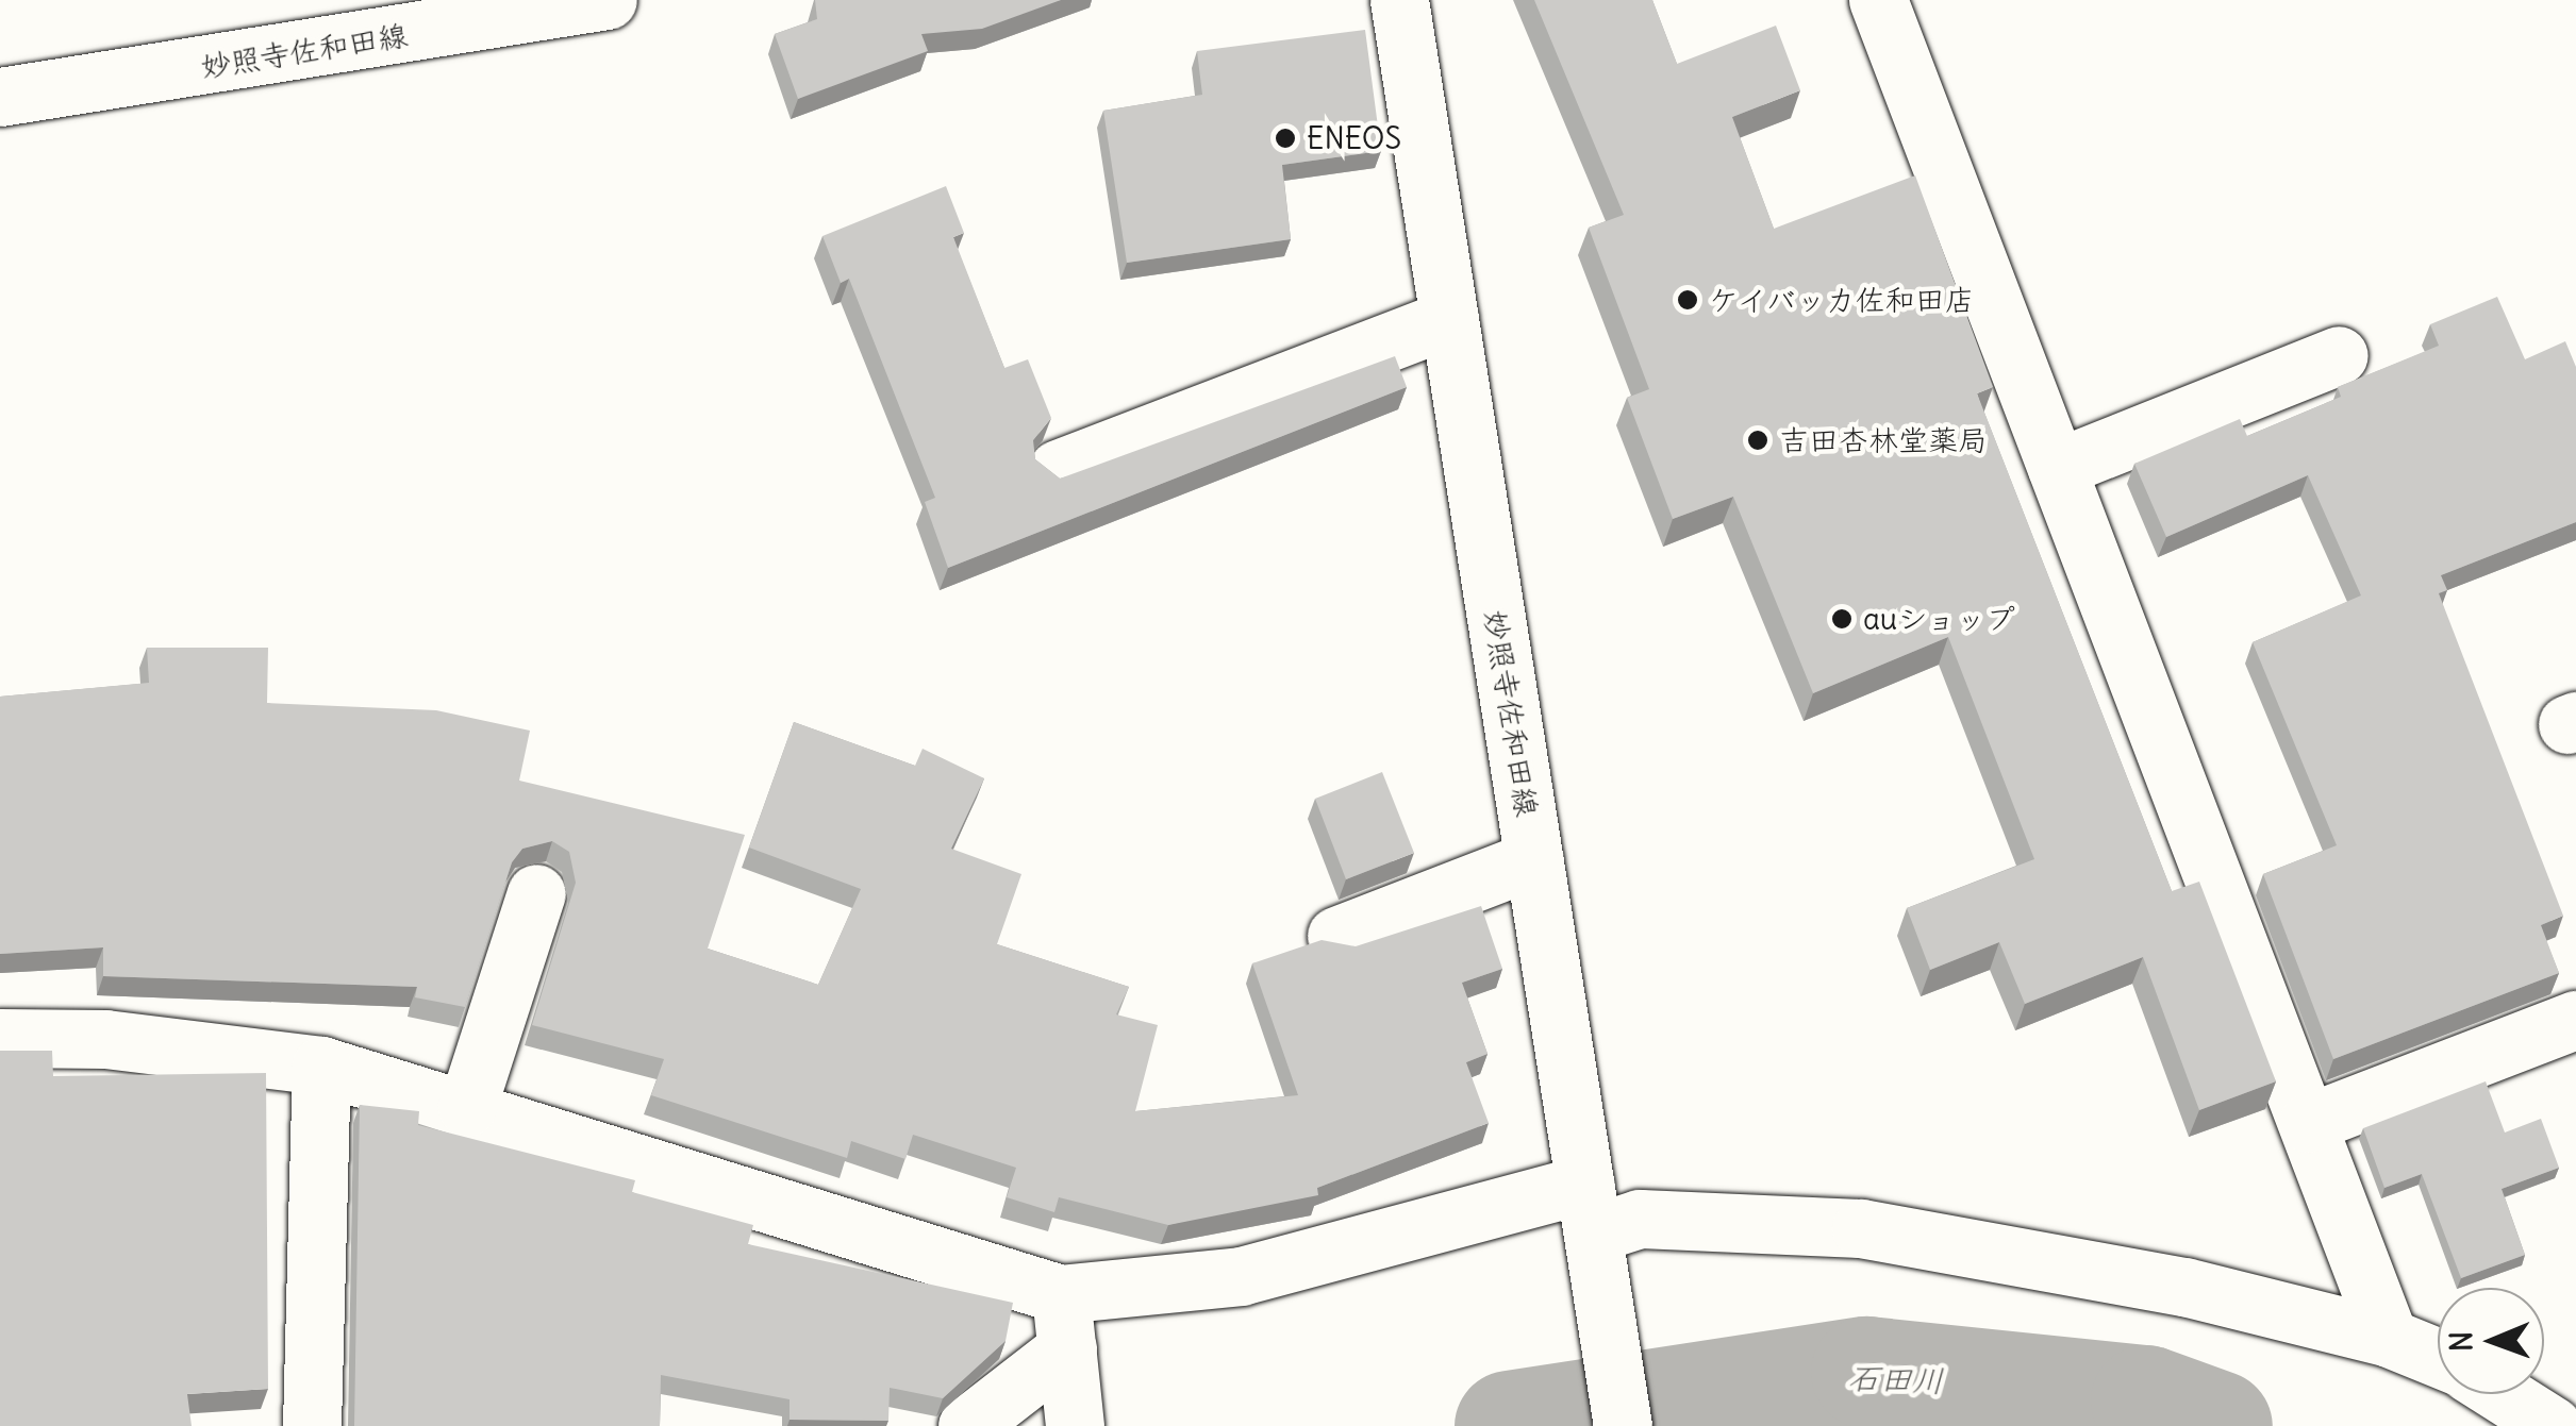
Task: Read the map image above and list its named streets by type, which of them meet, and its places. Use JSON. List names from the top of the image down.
{
  "streets": {
    "street": ["妙照寺佐和田線"]
  },
  "water": ["石田川"],
  "places": [
    "ENEOS",
    "ケイバッカ佐和田店",
    "吉田杏林堂薬局",
    "auショップ"
  ],
  "north": "left"
}
